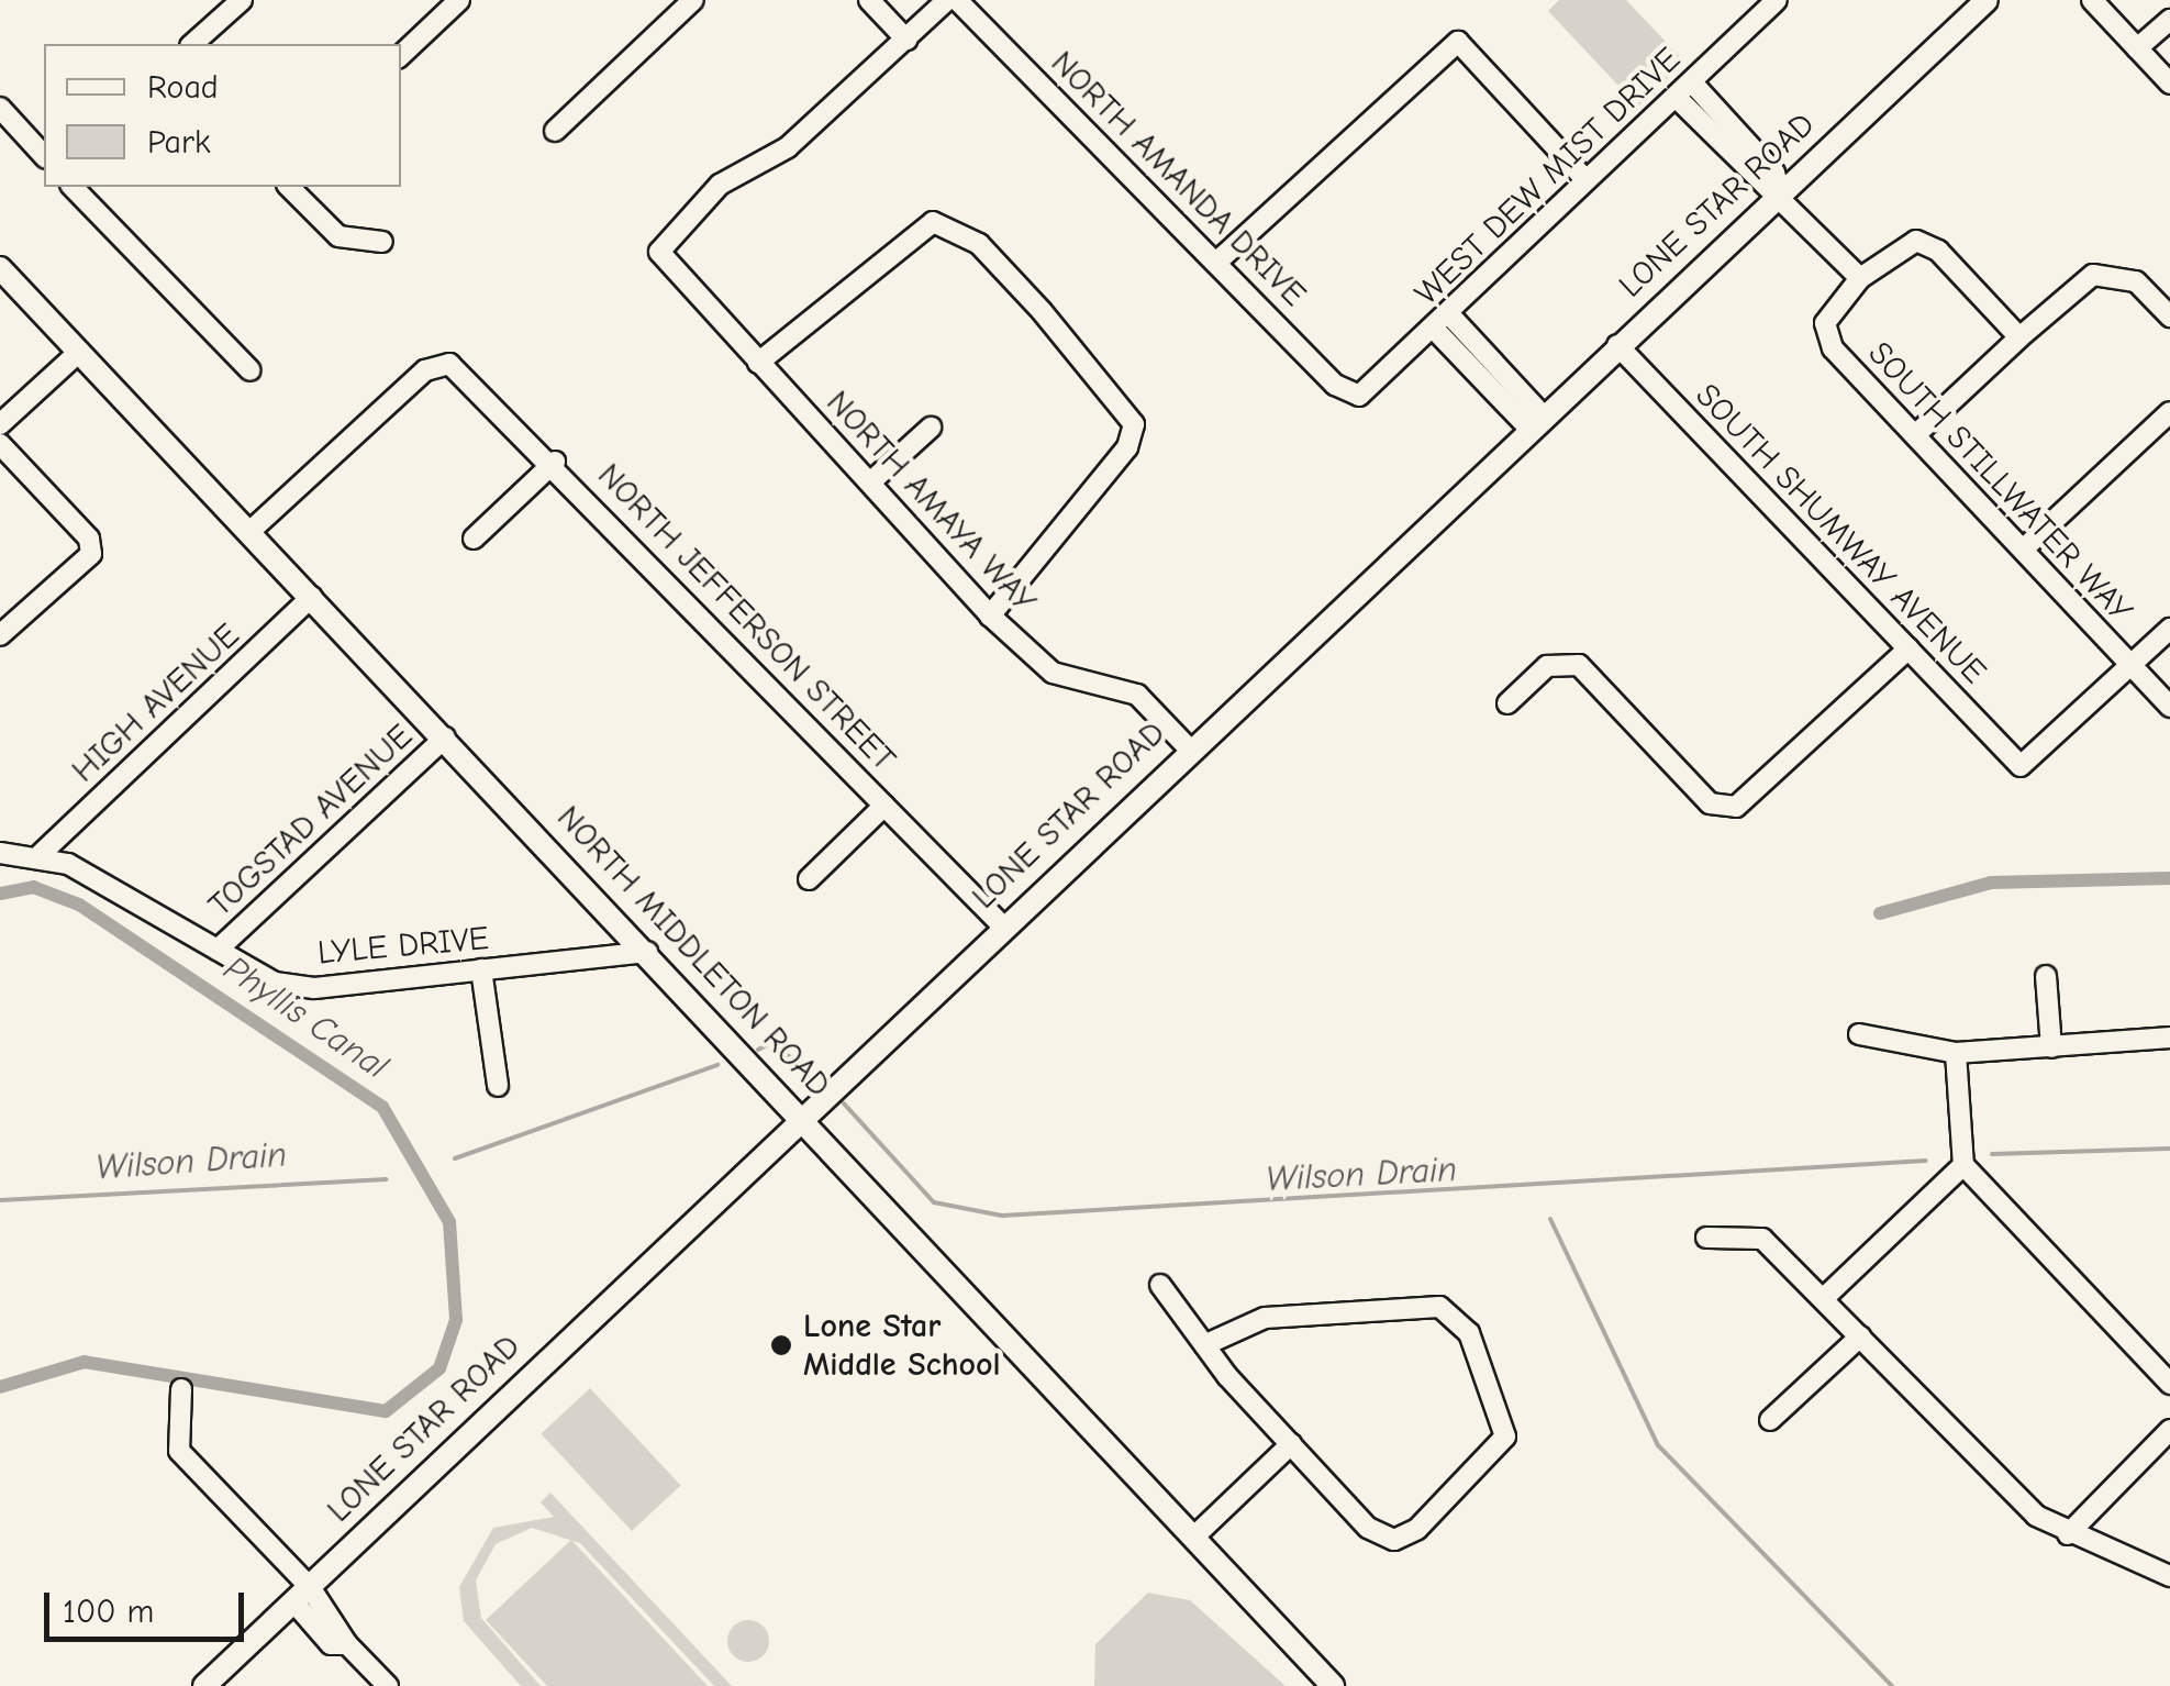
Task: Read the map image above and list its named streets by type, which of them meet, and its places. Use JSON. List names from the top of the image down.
{
  "streets": {
    "main road": ["LONE STAR ROAD", "NORTH MIDDLETON ROAD"],
    "street": [
      "WEST DEW MIST DRIVE",
      "NORTH AMANDA DRIVE",
      "SOUTH STILLWATER WAY",
      "NORTH AMAYA WAY",
      "SOUTH SHUMWAY AVENUE",
      "NORTH JEFFERSON STREET",
      "HIGH AVENUE",
      "TOGSTAD AVENUE",
      "LYLE DRIVE"
    ]
  },
  "crossings": [
    ["WEST DEW MIST DRIVE", "NORTH AMANDA DRIVE"],
    ["LONE STAR ROAD", "NORTH AMAYA WAY"],
    ["LONE STAR ROAD", "SOUTH SHUMWAY AVENUE"],
    ["LONE STAR ROAD", "NORTH JEFFERSON STREET"],
    ["LONE STAR ROAD", "NORTH MIDDLETON ROAD"],
    ["SOUTH STILLWATER WAY", "SOUTH SHUMWAY AVENUE"],
    ["NORTH JEFFERSON STREET", "NORTH MIDDLETON ROAD"],
    ["HIGH AVENUE", "LYLE DRIVE"],
    ["HIGH AVENUE", "NORTH MIDDLETON ROAD"],
    ["TOGSTAD AVENUE", "LYLE DRIVE"],
    ["TOGSTAD AVENUE", "NORTH MIDDLETON ROAD"],
    ["LYLE DRIVE", "NORTH MIDDLETON ROAD"]
  ],
  "water": ["Phyllis Canal", "Wilson Drain"],
  "places": ["Lone Star Middle School"],
  "legend": ["Road", "Park"],
  "scale_bar": "100 m"
}
